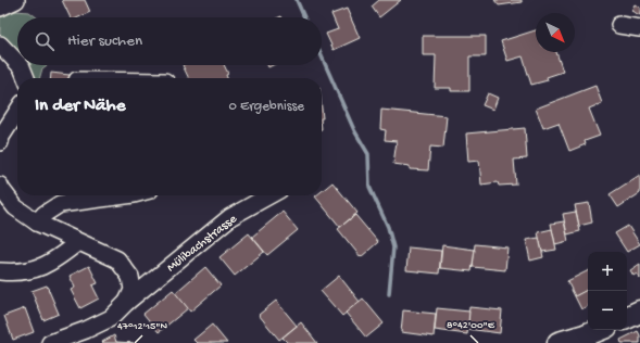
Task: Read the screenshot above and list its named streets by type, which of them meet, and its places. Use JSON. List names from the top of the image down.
{
  "streets": {
    "street": ["Mülibachstrasse"]
  },
  "north": "bottom right",
  "page": {
    "search": "Hier suchen",
    "heading": ["In der Nähe", "0 Ergebnisse"],
    "map_buttons": ["+", "−"]
  },
  "coordinates": ["8°42'00\"E", "47°12'15\"N"]
}
